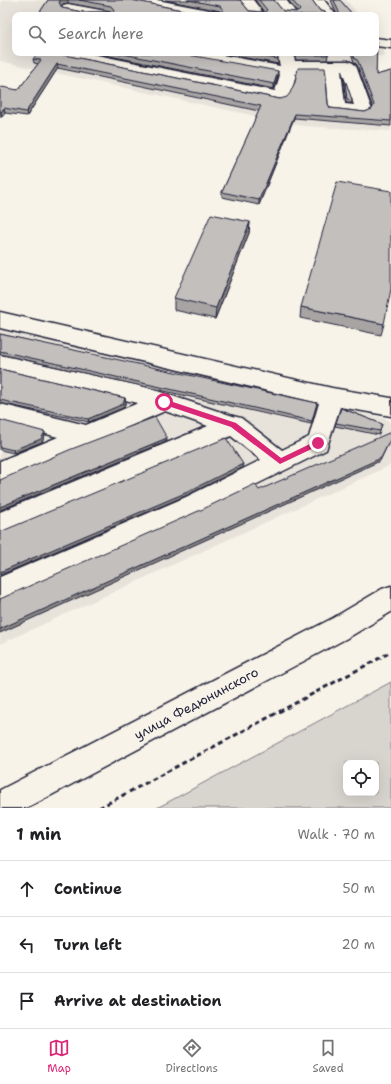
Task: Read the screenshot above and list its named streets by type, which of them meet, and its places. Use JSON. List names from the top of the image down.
{
  "streets": {
    "street": ["улица Федюнинского"]
  },
  "page": {
    "search": "Search here",
    "heading": ["1 min", "Walk · 70 m"],
    "list": [
      ["Continue", "50 m"],
      ["Turn left", "20 m"],
      "Arrive at destination"
    ],
    "nav": ["Map", "Directions", "Saved"]
  }
}
